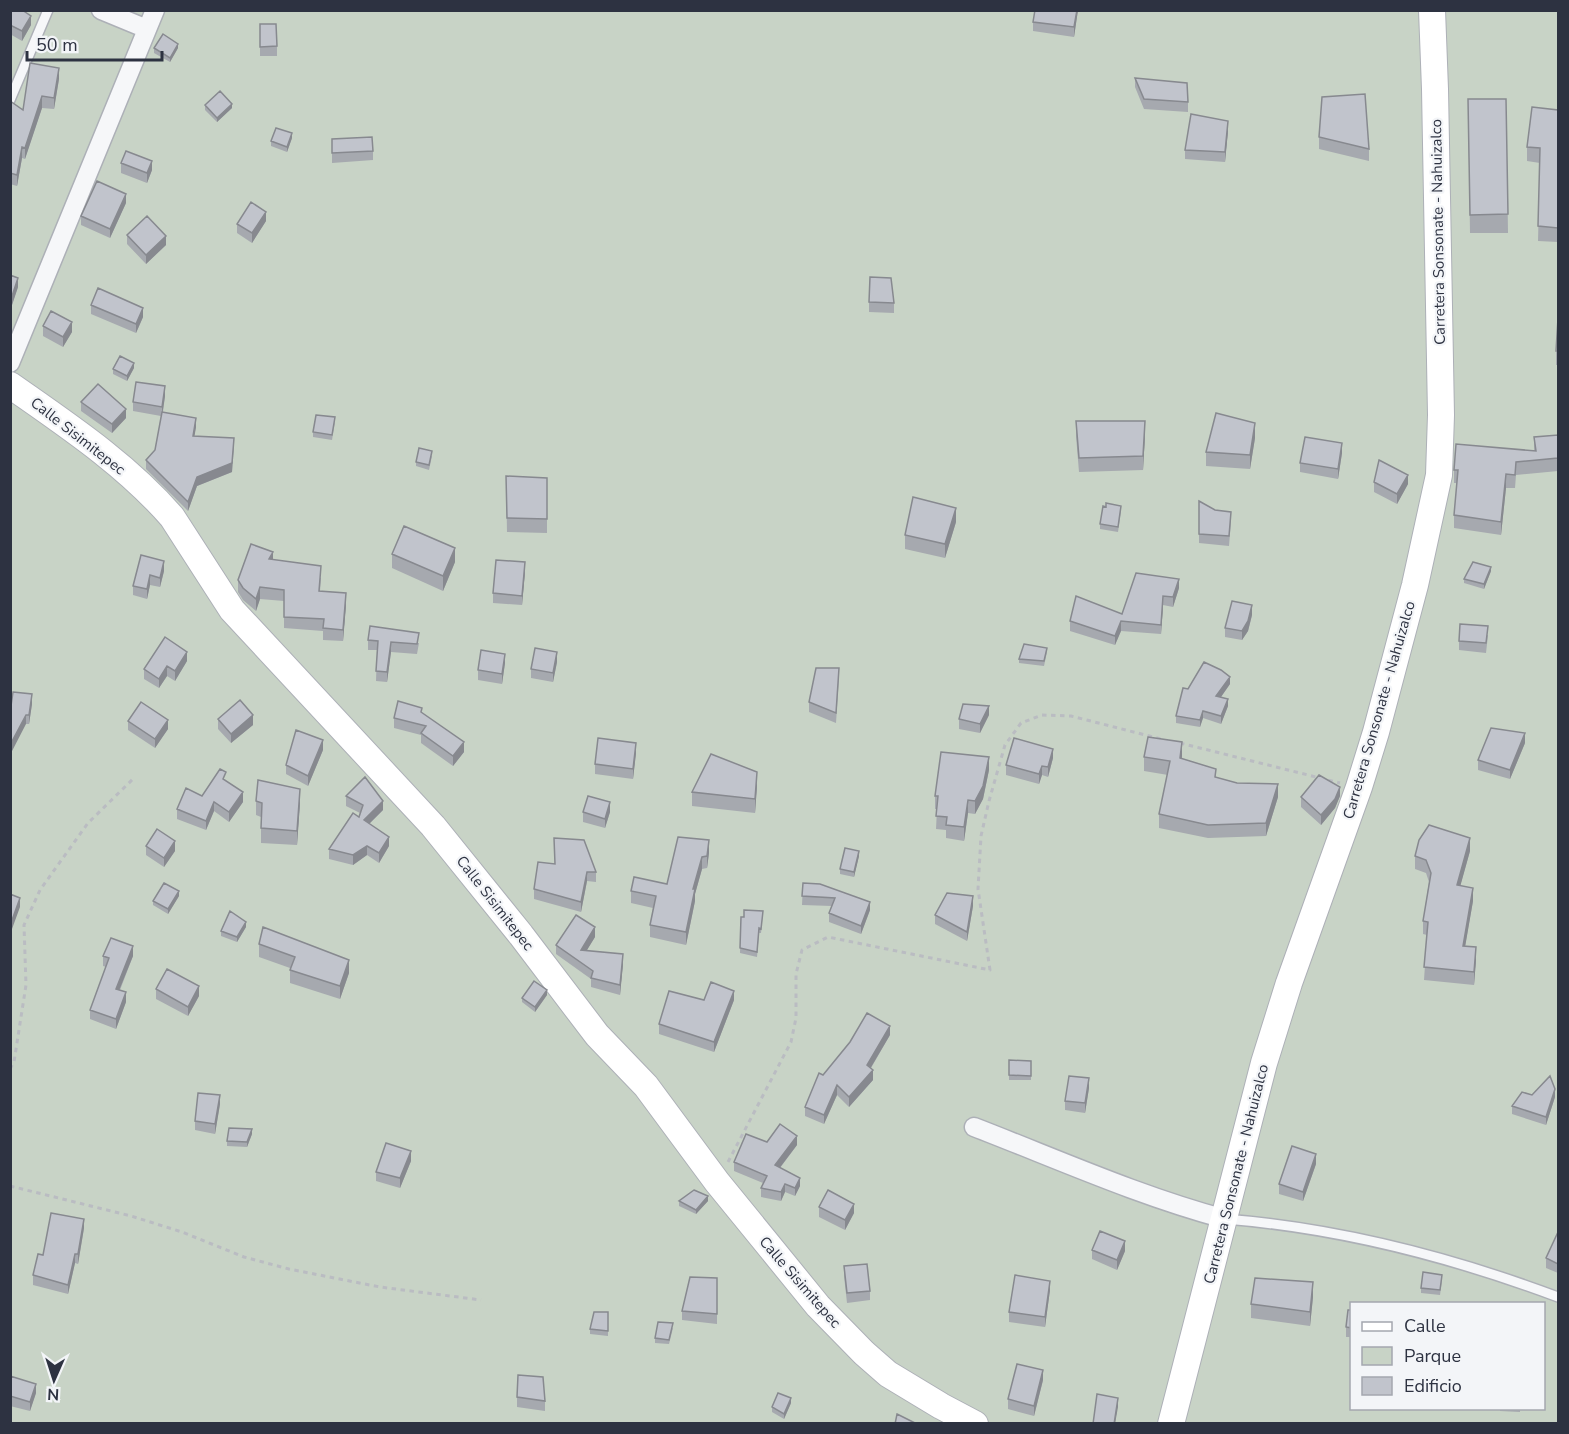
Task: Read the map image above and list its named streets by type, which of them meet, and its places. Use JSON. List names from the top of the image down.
{
  "streets": {
    "street": ["Carretera Sonsonate - Nahuizalco", "Calle Sisimitepec"]
  },
  "legend": ["Calle", "Parque", "Edificio"],
  "scale_bar": "50 m",
  "north": "bottom"
}
